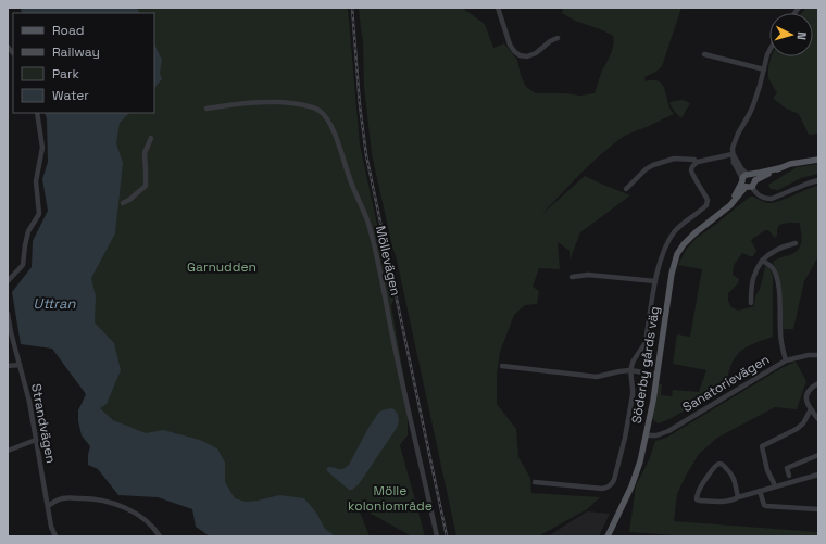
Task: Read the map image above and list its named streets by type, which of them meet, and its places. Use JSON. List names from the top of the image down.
{
  "streets": {
    "main road": ["Söderby gårds väg"],
    "street": ["Möllevägen", "Sanatorievägen", "Strandvägen"]
  },
  "crossings": [
    ["Söderby gårds väg", "Sanatorievägen"]
  ],
  "water": ["Uttran"],
  "parks": ["Garnudden", "Mölle koloniområde"],
  "legend": [
    "Road",
    "Railway",
    "Park",
    "Water"
  ],
  "north": "right"
}
